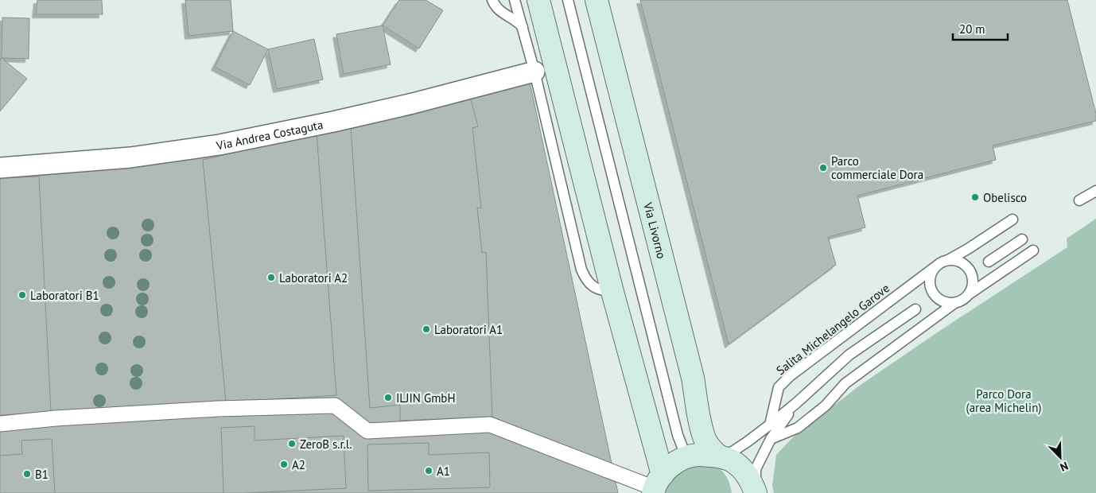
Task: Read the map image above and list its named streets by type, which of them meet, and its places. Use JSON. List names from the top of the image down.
{
  "streets": {
    "main road": ["Via Livorno"],
    "street": ["Via Andrea Costaguta"],
    "lane": ["Salita Michelangelo Garove"]
  },
  "parks": ["Parco Dora (area Michelin)"],
  "places": [
    "Parco commerciale Dora",
    "Obelisco",
    "Laboratori A2",
    "Laboratori B1",
    "Laboratori A1",
    "ILJIN GmbH",
    "ZeroB s.r.l.",
    "A2",
    "A1",
    "B1"
  ],
  "scale_bar": "20 m",
  "north": "bottom right"
}
